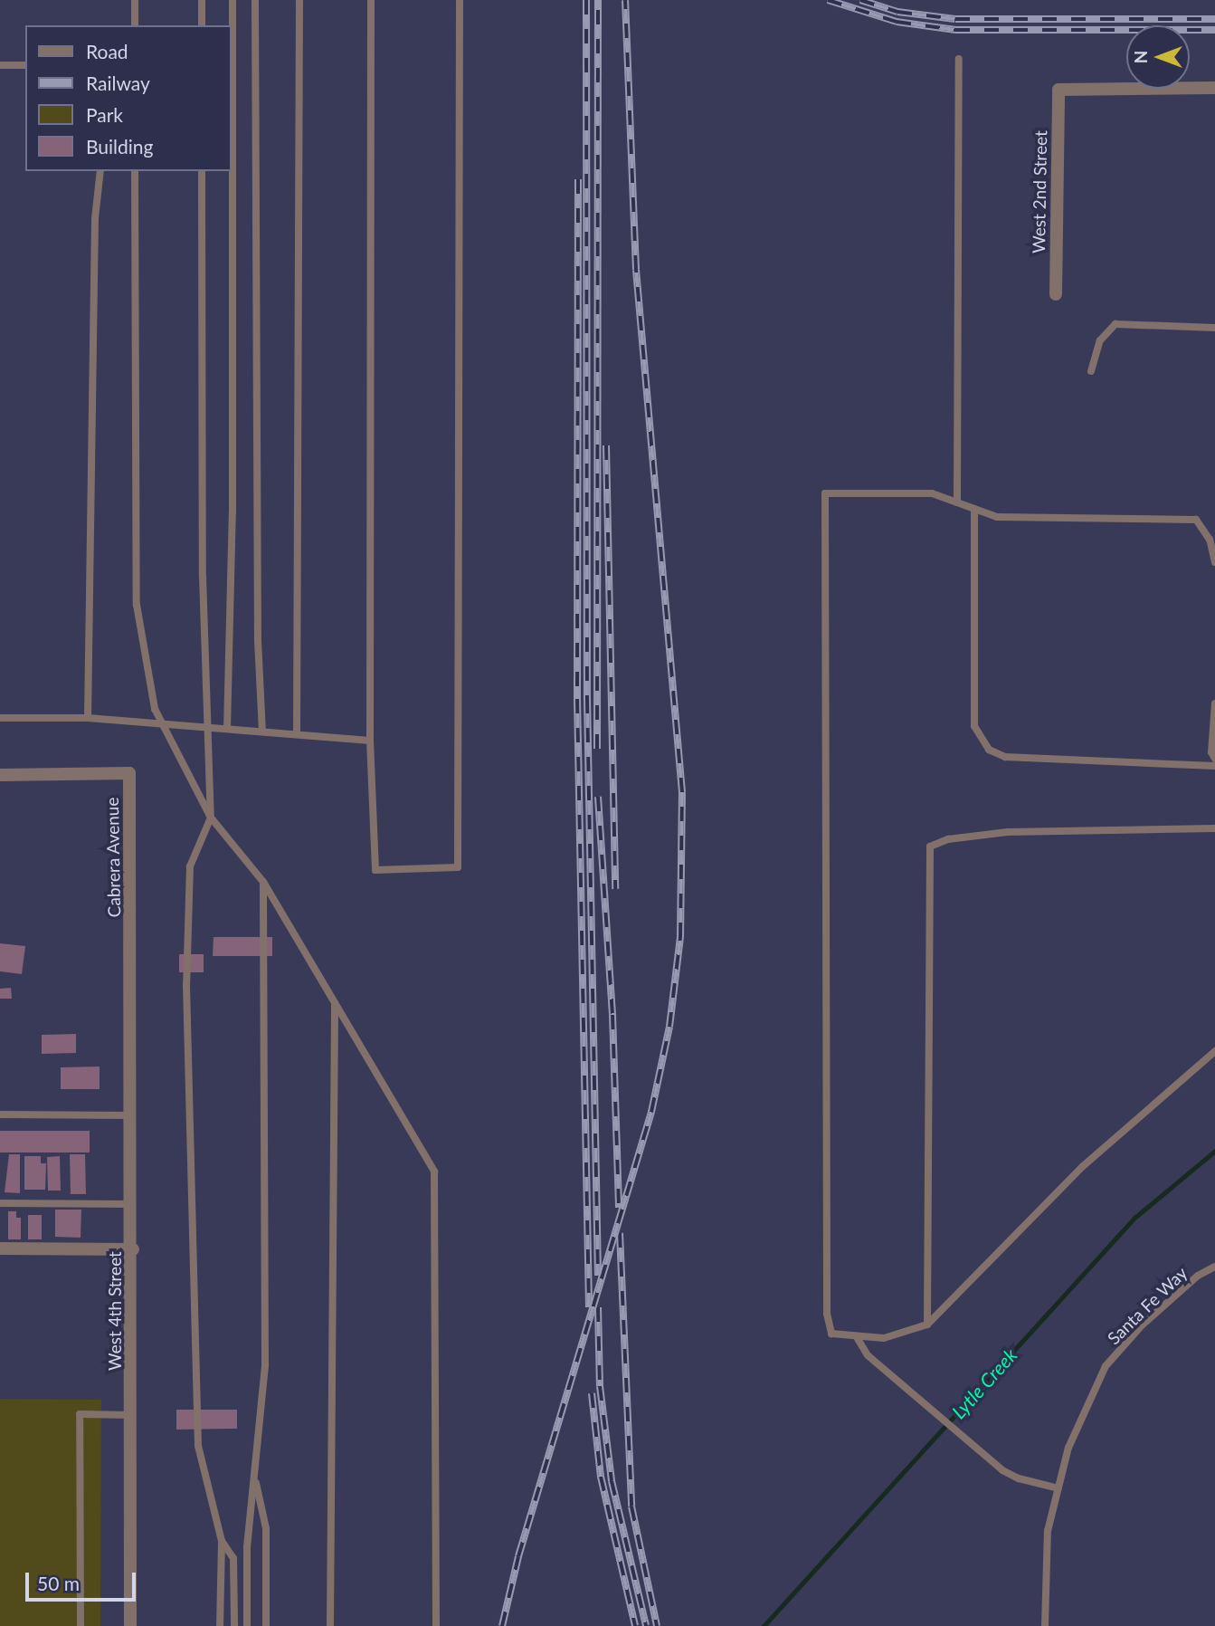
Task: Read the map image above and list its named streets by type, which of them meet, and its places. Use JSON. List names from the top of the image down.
{
  "streets": {
    "street": ["West 2nd Street", "Cabrera Avenue", "West 4th Street"],
    "lane": ["Santa Fe Way"]
  },
  "crossings": [
    ["Cabrera Avenue", "West 4th Street"]
  ],
  "water": ["Lytle Creek"],
  "legend": [
    "Road",
    "Railway",
    "Park",
    "Building"
  ],
  "scale_bar": "50 m",
  "north": "left"
}
